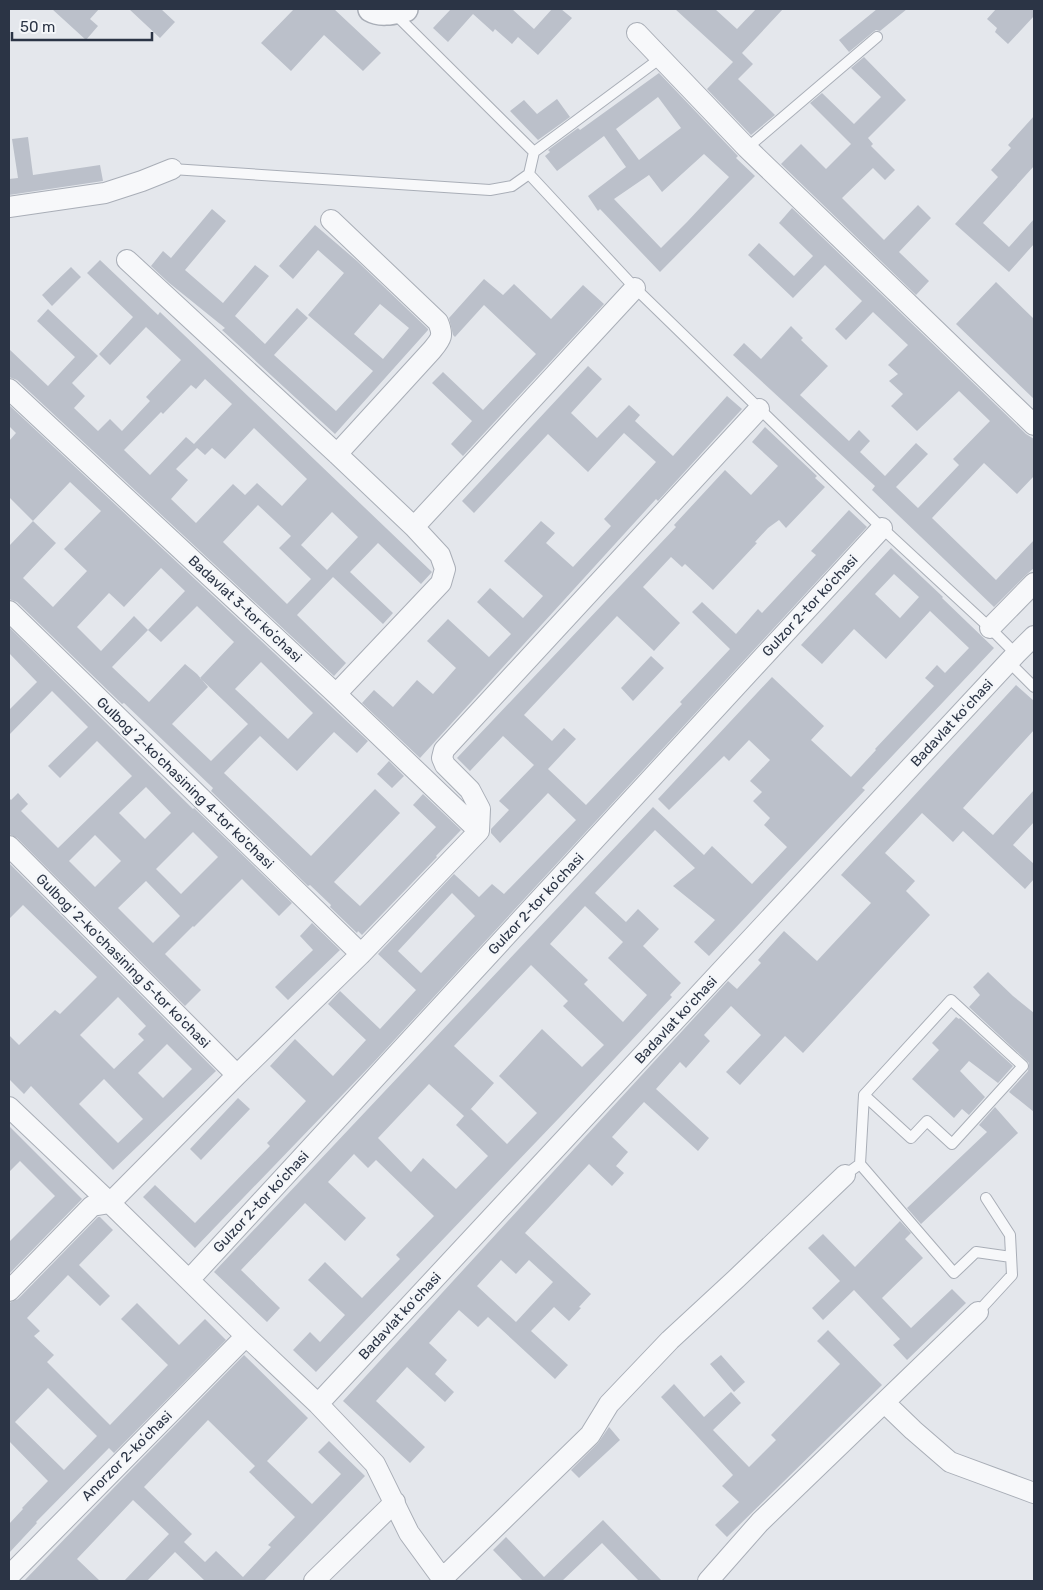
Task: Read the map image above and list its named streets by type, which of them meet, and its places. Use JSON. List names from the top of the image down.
{
  "streets": {
    "street": [
      "Gulzor 2-tor koʼchasi",
      "Badavlat 3-tor koʼchasi",
      "Badavlat koʻchasi",
      "Gulbog' 2-ko'chasining 4-tor ko'chasi",
      "Gulbog' 2-ko'chasining 5-tor ko'chasi",
      "Аnorzor 2-koʼchasi"
    ]
  },
  "scale_bar": "50 m"
}
